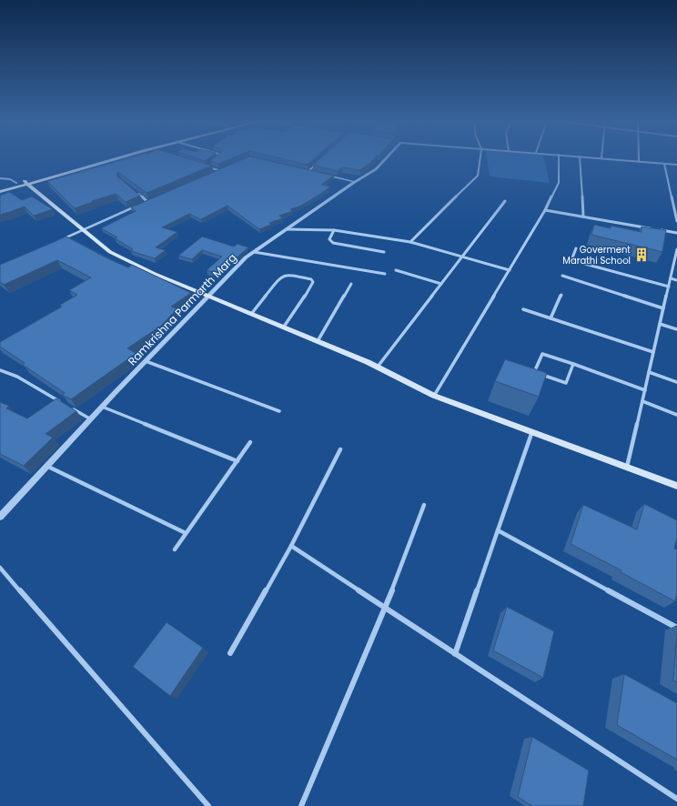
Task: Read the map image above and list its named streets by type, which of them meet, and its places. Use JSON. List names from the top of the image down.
{
  "streets": {
    "street": ["Ramkrishna Parmarth Marg"]
  },
  "places": {
    "building": ["Goverment Marathi School"]
  }
}
